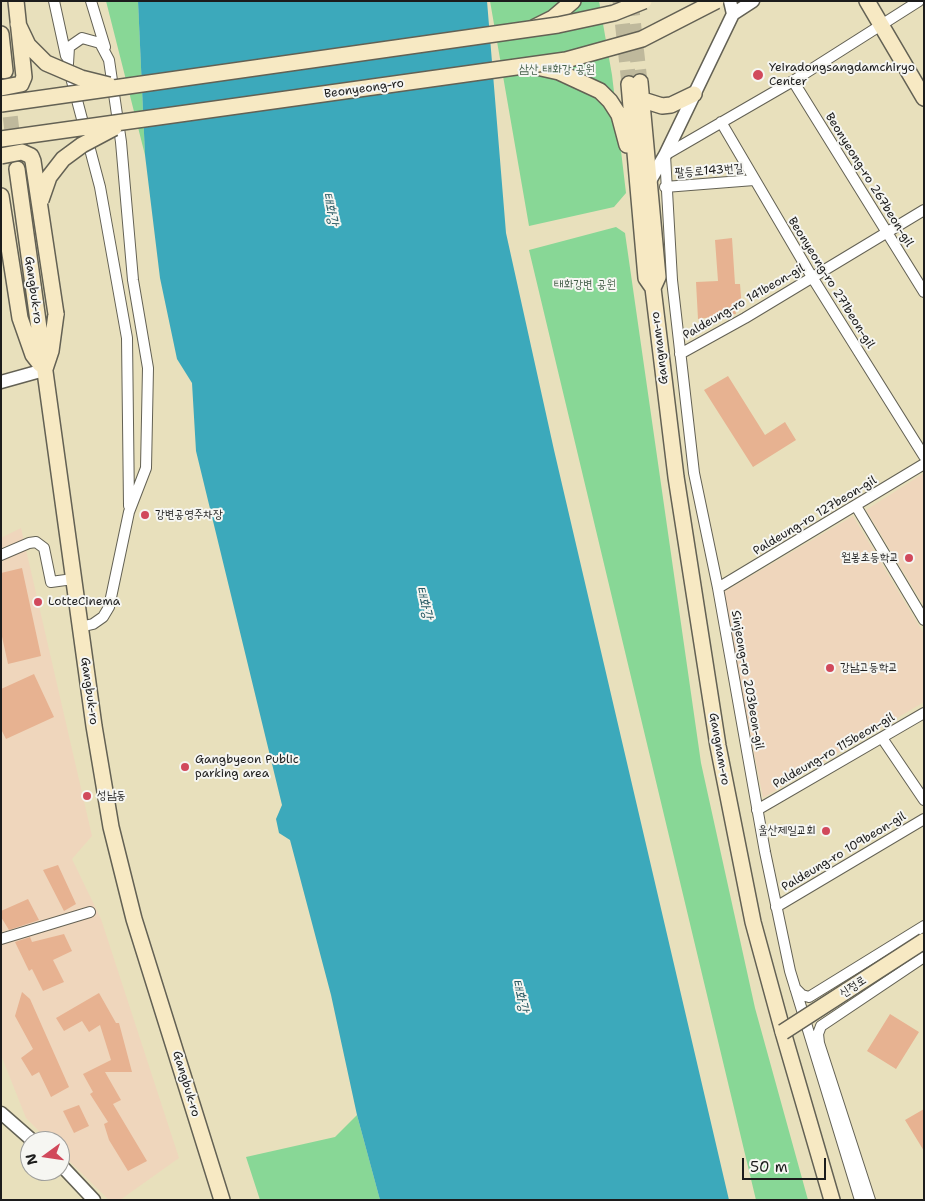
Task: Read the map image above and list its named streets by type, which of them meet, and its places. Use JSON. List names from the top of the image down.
{
  "streets": {
    "main road": [
      "Beonyeong-ro",
      "Gangbuk-ro",
      "Gangnam-ro",
      "신정로"
    ],
    "street": [
      "팔등로143번길",
      "Beonyeong-ro 267beon-gil",
      "Beonyeong-ro 271beon-gil",
      "Paldeung-ro 141beon-gil",
      "Paldeung-ro 127beon-gil",
      "Sinjeong-ro 203beon-gil",
      "Paldeung-ro 115beon-gil",
      "Paldeung-ro 109beon-gil"
    ]
  },
  "crossings": [
    ["팔등로143번길", "Beonyeong-ro 271beon-gil"],
    ["팔등로143번길", "Sinjeong-ro 203beon-gil"],
    ["Beonyeong-ro 267beon-gil", "Paldeung-ro 141beon-gil"],
    ["Beonyeong-ro 271beon-gil", "Paldeung-ro 141beon-gil"],
    ["Paldeung-ro 141beon-gil", "Sinjeong-ro 203beon-gil"],
    ["Gangnam-ro", "신정로"],
    ["Paldeung-ro 127beon-gil", "Sinjeong-ro 203beon-gil"],
    ["Sinjeong-ro 203beon-gil", "Paldeung-ro 115beon-gil"],
    ["Sinjeong-ro 203beon-gil", "Paldeung-ro 109beon-gil"]
  ],
  "water": ["태화강"],
  "parks": ["삼산 태화강 공원", "태화강변 공원"],
  "places": [
    "Yeiradongsangdamchiryo Center",
    "강변공영주차장",
    "월봉초등학교",
    "LotteCinema",
    "강남고등학교",
    "Gangbyeon Public parking area",
    "성남동",
    "울산제일교회"
  ],
  "scale_bar": "50 m",
  "north": "left"
}
